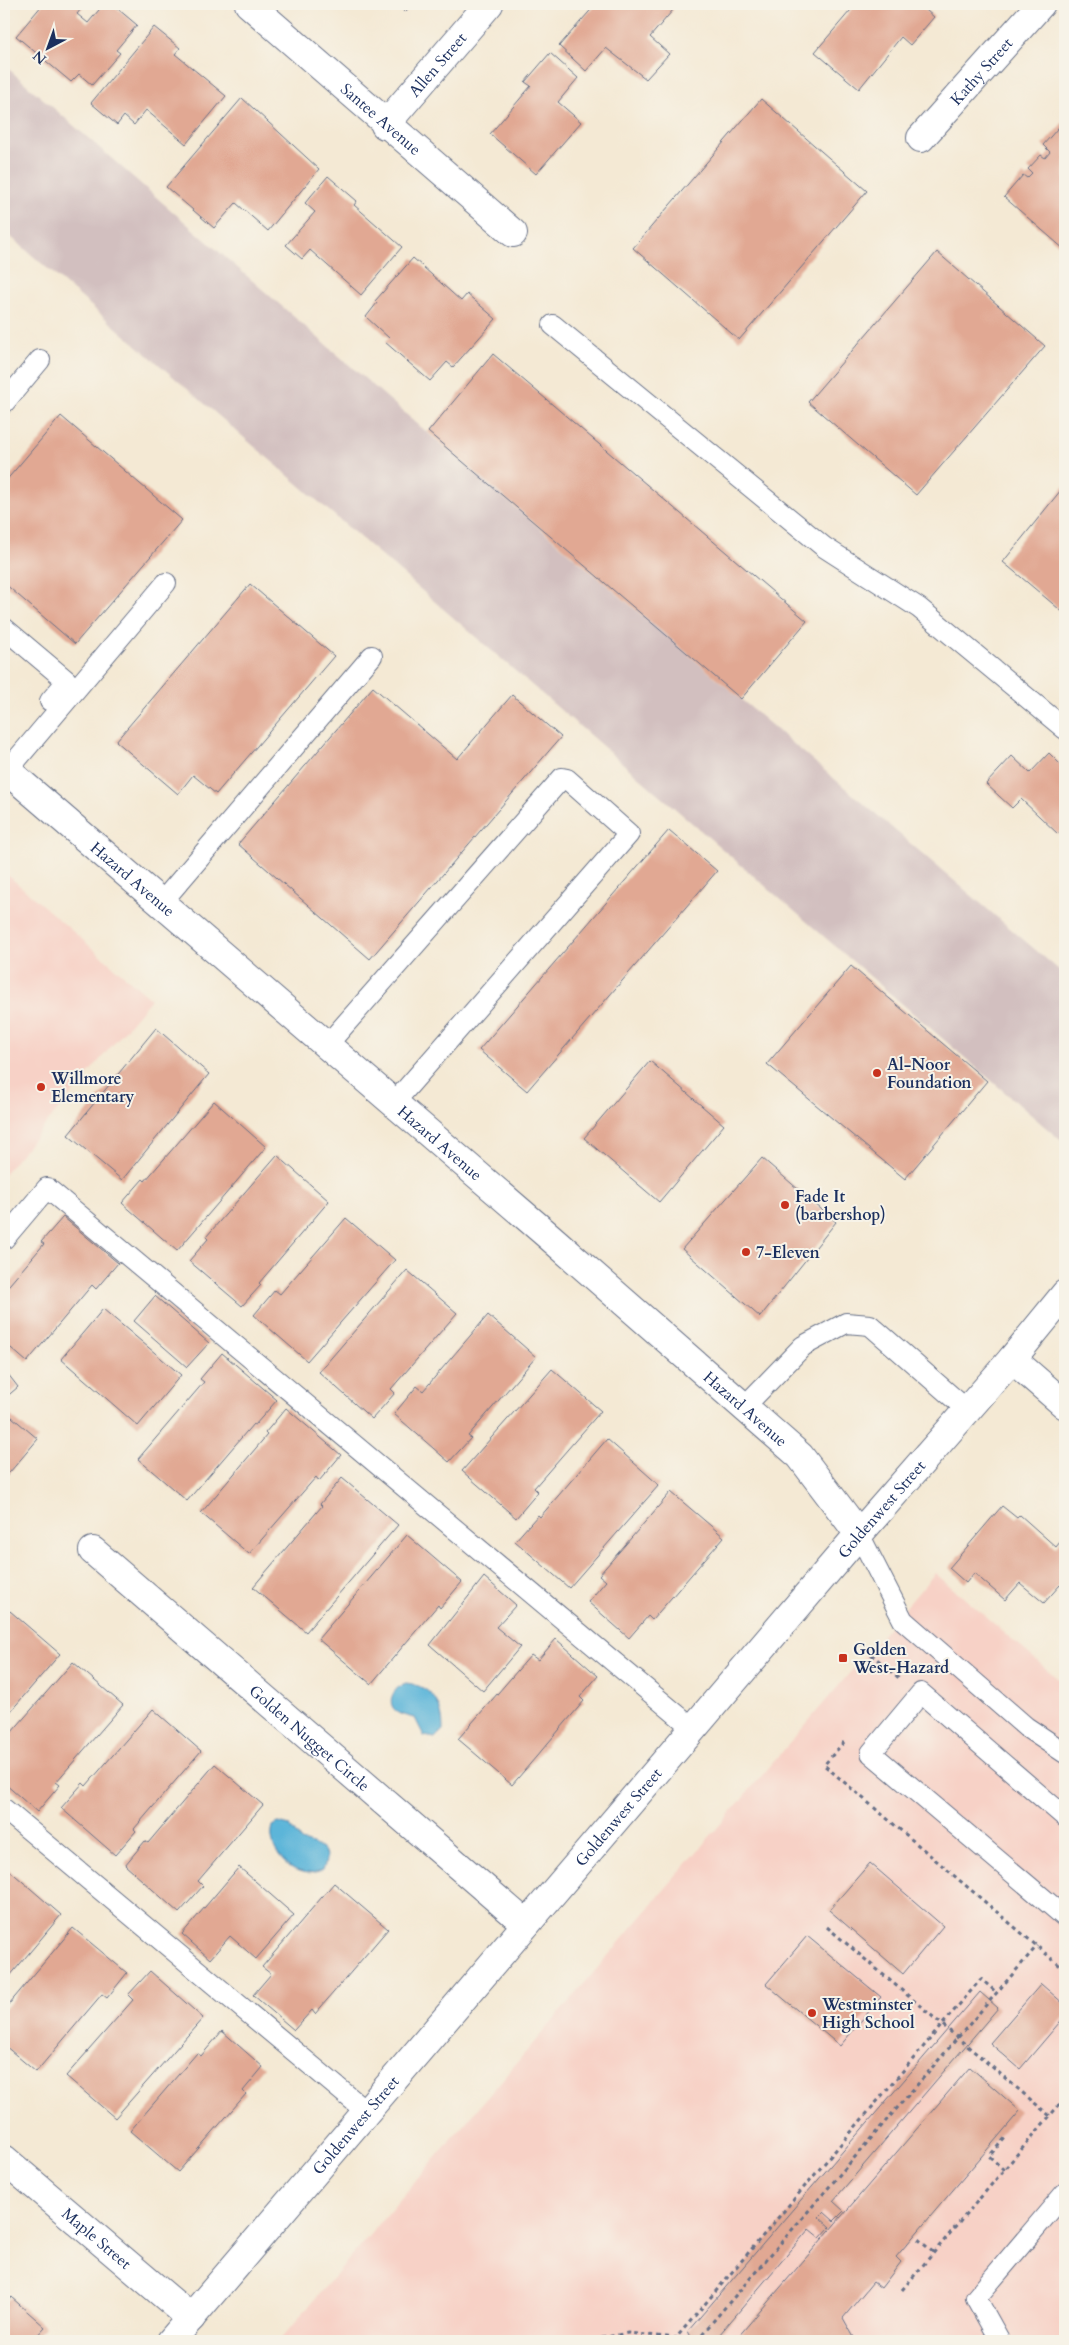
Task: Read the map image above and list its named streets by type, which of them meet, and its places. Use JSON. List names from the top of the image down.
{
  "streets": {
    "street": [
      "Allen Street",
      "Kathy Street",
      "Santee Avenue",
      "Hazard Avenue",
      "Goldenwest Street",
      "Golden Nugget Circle",
      "Maple Street"
    ]
  },
  "crossings": [
    ["Allen Street", "Santee Avenue"],
    ["Hazard Avenue", "Goldenwest Street"],
    ["Goldenwest Street", "Golden Nugget Circle"],
    ["Goldenwest Street", "Maple Street"]
  ],
  "places": {
    "other": [
      "Al-Noor Foundation",
      "Willmore Elementary",
      "Fade It (barbershop)",
      "7-Eleven",
      "Westminster High School"
    ],
    "transit": ["Golden West-Hazard"]
  },
  "north": "bottom left"
}
